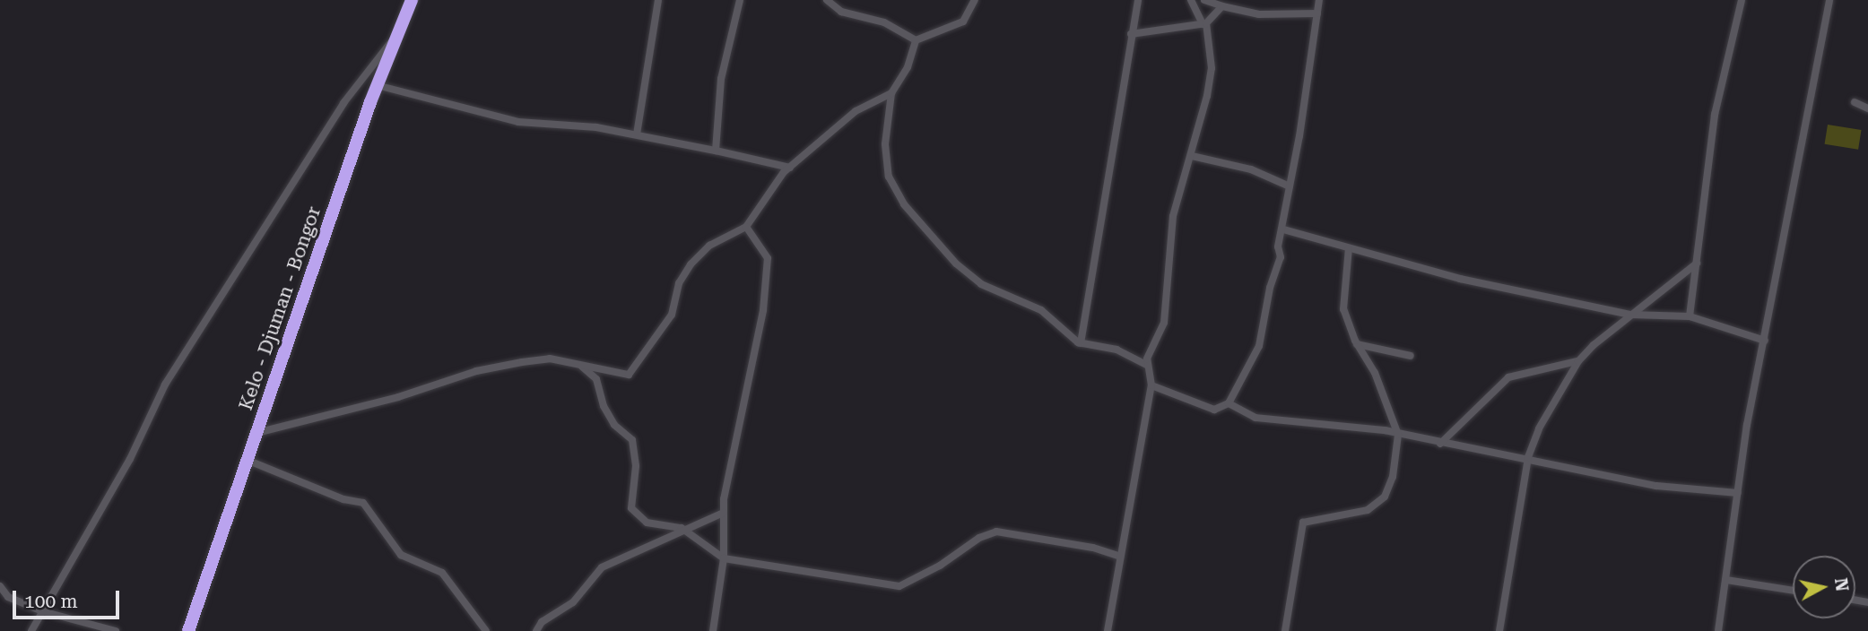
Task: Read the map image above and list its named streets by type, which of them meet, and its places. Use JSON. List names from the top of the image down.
{
  "streets": {
    "highway": ["Kelo - Djuman - Bongor"]
  },
  "scale_bar": "100 m",
  "north": "right"
}
